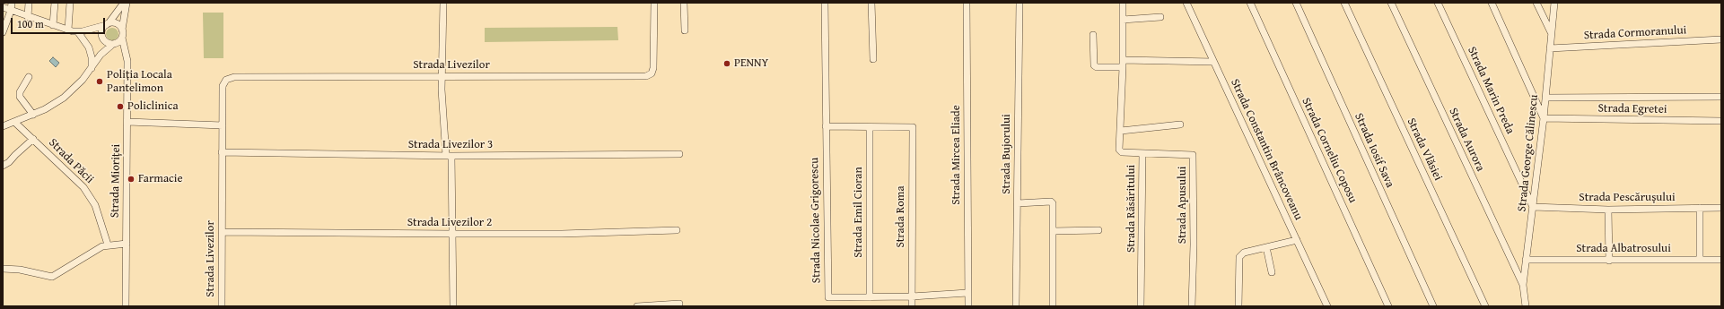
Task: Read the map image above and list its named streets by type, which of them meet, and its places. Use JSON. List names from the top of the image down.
{
  "streets": {
    "street": [
      "Strada Cormoranului",
      "Strada Livezilor",
      "Strada Marin Preda",
      "Strada Egretei",
      "Strada Aurora",
      "Strada Livezilor 3",
      "Strada Constantin Brâncoveanu",
      "Strada Vlăsiei",
      "Strada Corneliu Coposu",
      "Strada Iosif Sava",
      "Strada George Călinescu",
      "Strada Bujorului",
      "Strada Mircea Eliade",
      "Strada Păcii",
      "Strada Mioriței",
      "Strada Pescărușului",
      "Strada Apusului",
      "Strada Răsăritului",
      "Strada Emil Cioran",
      "Strada Roma",
      "Strada Nicolae Grigorescu",
      "Strada Livezilor 2",
      "Strada Albatrosului"
    ]
  },
  "crossings": [
    ["Strada Cormoranului", "Strada George Călinescu"],
    ["Strada Livezilor", "Strada Livezilor 3"],
    ["Strada Livezilor", "Strada Livezilor 2"],
    ["Strada Marin Preda", "Strada George Călinescu"],
    ["Strada Marin Preda", "Strada Pescărușului"],
    ["Strada Egretei", "Strada George Călinescu"],
    ["Strada Aurora", "Strada George Călinescu"],
    ["Strada George Călinescu", "Strada Pescărușului"],
    ["Strada George Călinescu", "Strada Albatrosului"],
    ["Strada Mircea Eliade", "Strada Nicolae Grigorescu"],
    ["Strada Apusului", "Strada Răsăritului"],
    ["Strada Emil Cioran", "Strada Roma"],
    ["Strada Emil Cioran", "Strada Nicolae Grigorescu"],
    ["Strada Roma", "Strada Nicolae Grigorescu"]
  ],
  "places": [
    "PENNY",
    "Poliția Locala Pantelimon",
    "Policlinica",
    "Farmacie"
  ],
  "scale_bar": "100 m"
}
